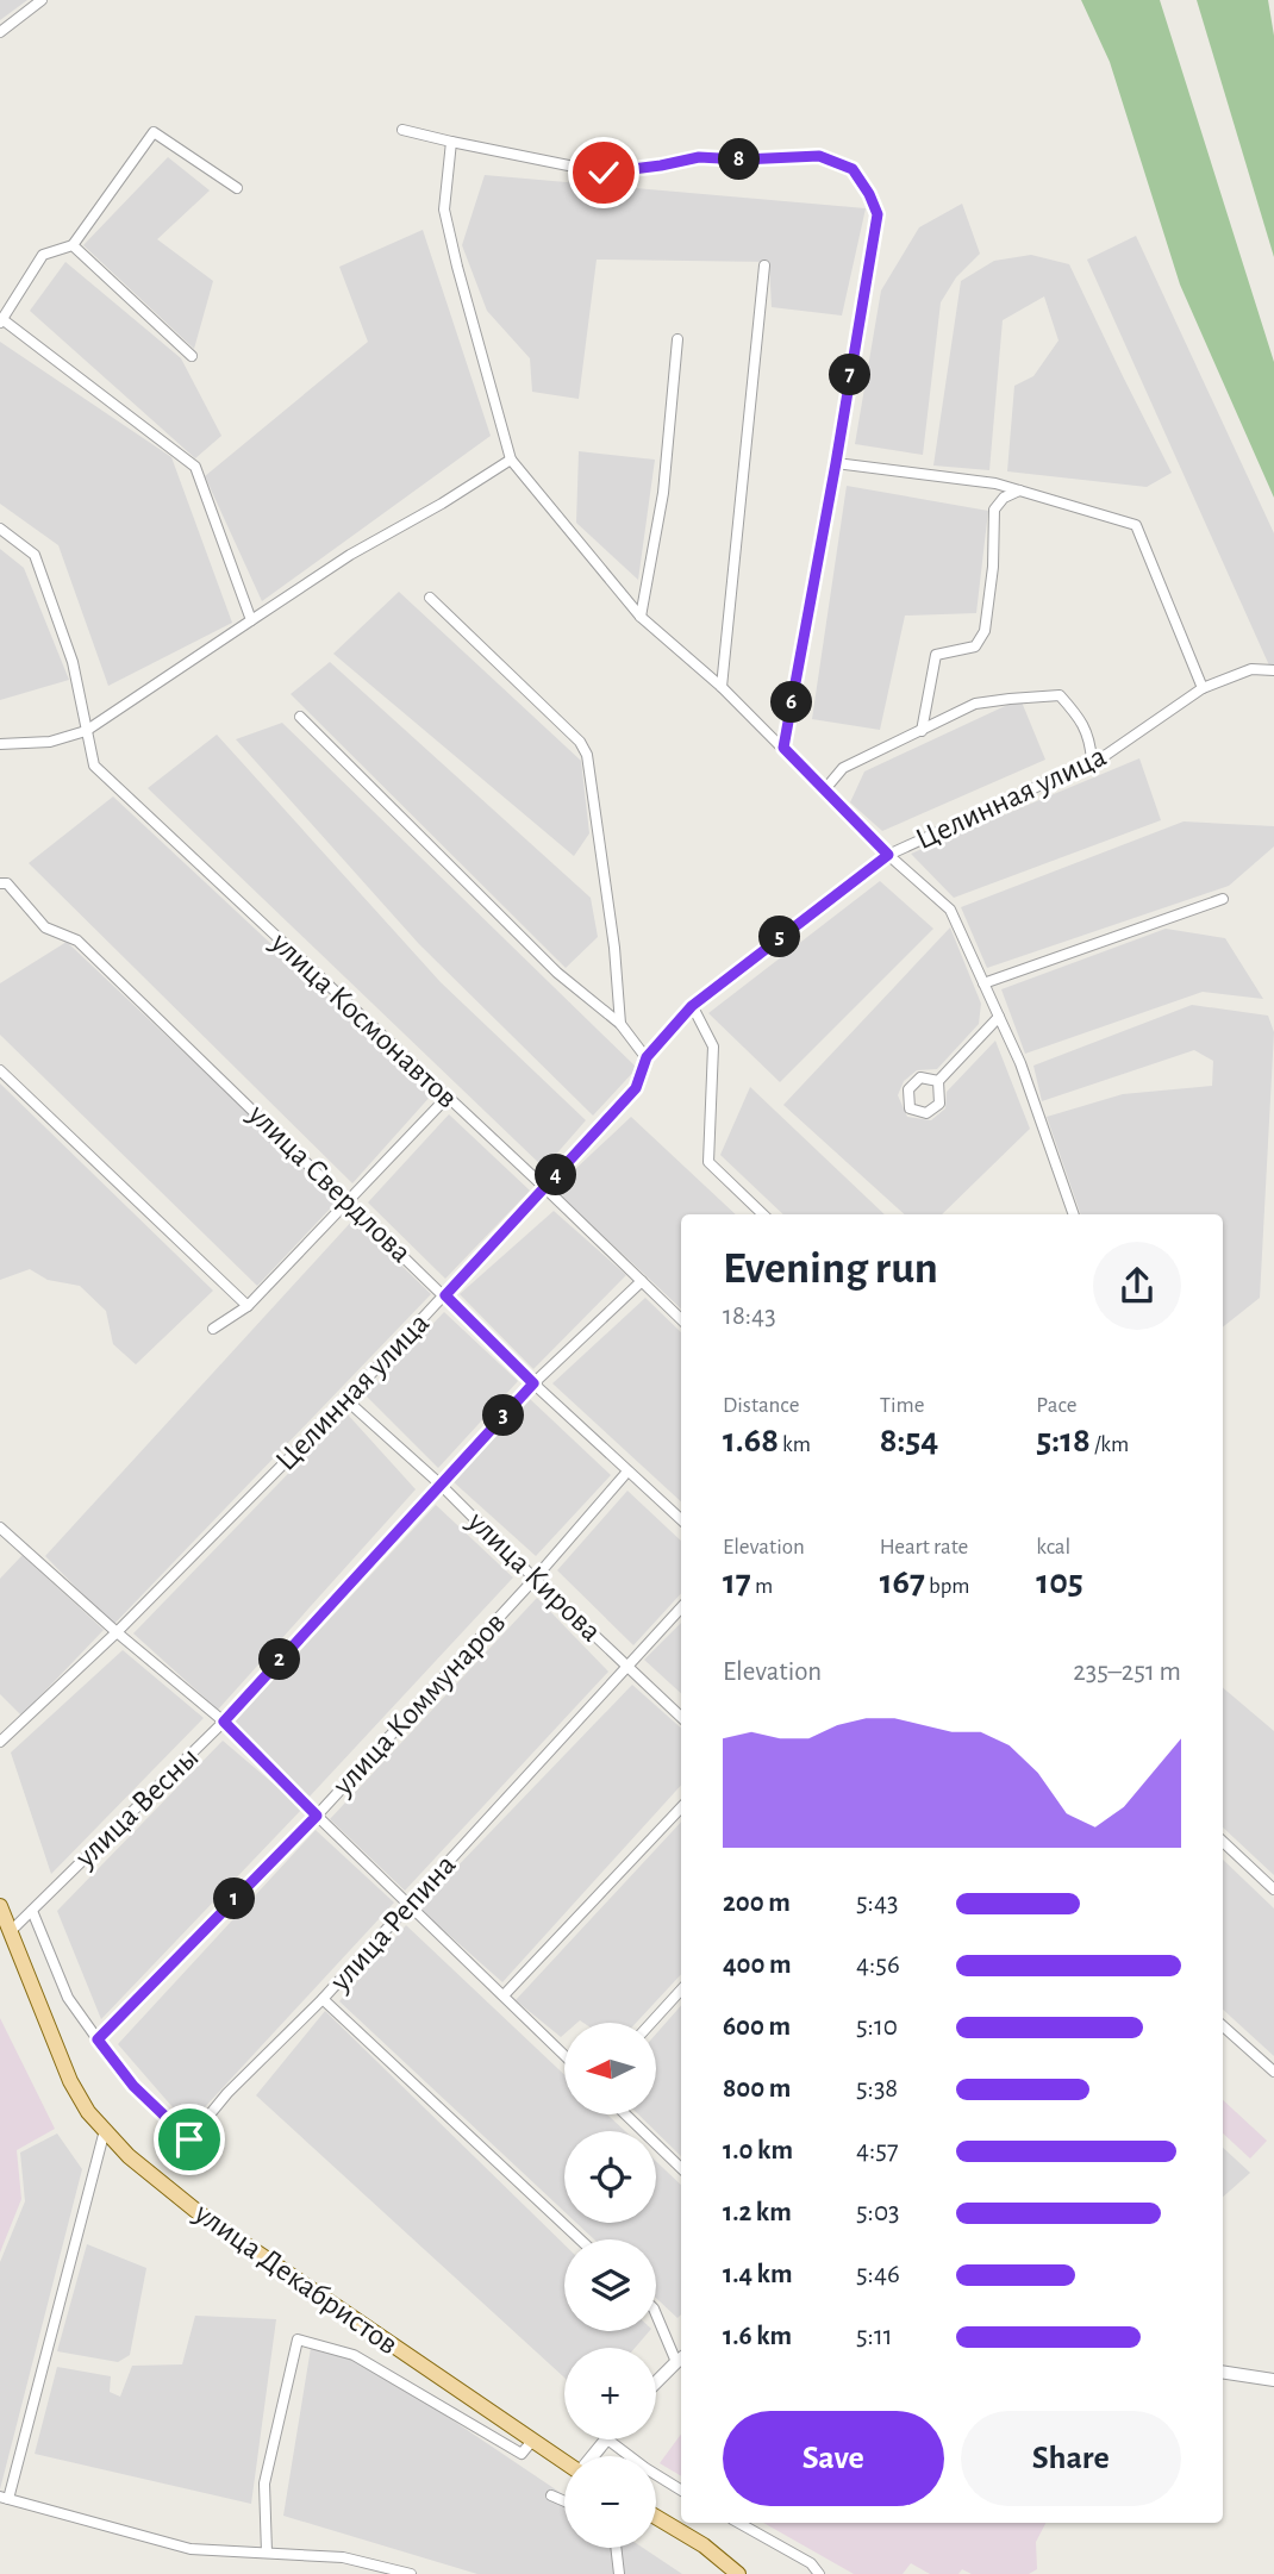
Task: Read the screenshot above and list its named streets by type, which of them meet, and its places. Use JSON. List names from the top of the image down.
{
  "streets": {
    "main road": ["улица Декабристов"],
    "street": [
      "Целинная улица",
      "улица Космонавтов",
      "улица Свердлова",
      "улица Кирова",
      "улица Коммунаров",
      "улица Весны",
      "улица Репина"
    ]
  },
  "crossings": [
    ["Целинная улица", "улица Космонавтов"],
    ["Целинная улица", "улица Свердлова"],
    ["Целинная улица", "улица Кирова"],
    ["улица Космонавтов", "улица Весны"],
    ["улица Свердлова", "улица Коммунаров"],
    ["улица Свердлова", "улица Весны"],
    ["улица Кирова", "улица Коммунаров"],
    ["улица Кирова", "улица Весны"],
    ["улица Кирова", "улица Репина"],
    ["улица Коммунаров", "улица Репина"],
    ["улица Весны", "улица Декабристов"]
  ],
  "north": "left",
  "page": {
    "pins": [
      "8",
      "7",
      "6",
      "5",
      "4",
      "3",
      "2",
      "1"
    ],
    "heading": ["Evening run", "18:43"],
    "stats": [
      ["Distance", "1.68 km"],
      ["Time", "8:54"],
      ["Pace", "5:18 /km"],
      ["Elevation", "17 m"],
      ["Heart rate", "167 bpm"],
      ["kcal", "105"]
    ],
    "chart": ["Elevation", "235–251 m"],
    "list": [
      {
        "name": "200 m",
        "note": "5:43"
      },
      {
        "name": "400 m",
        "note": "4:56"
      },
      {
        "name": "600 m",
        "note": "5:10"
      },
      {
        "name": "800 m",
        "note": "5:38"
      },
      {
        "name": "1.0 km",
        "note": "4:57"
      },
      {
        "name": "1.2 km",
        "note": "5:03"
      },
      {
        "name": "1.4 km",
        "note": "5:46"
      },
      {
        "name": "1.6 km",
        "note": "5:11"
      }
    ],
    "map_buttons": ["+", "−"],
    "buttons": ["Save", "Share"]
  }
}
